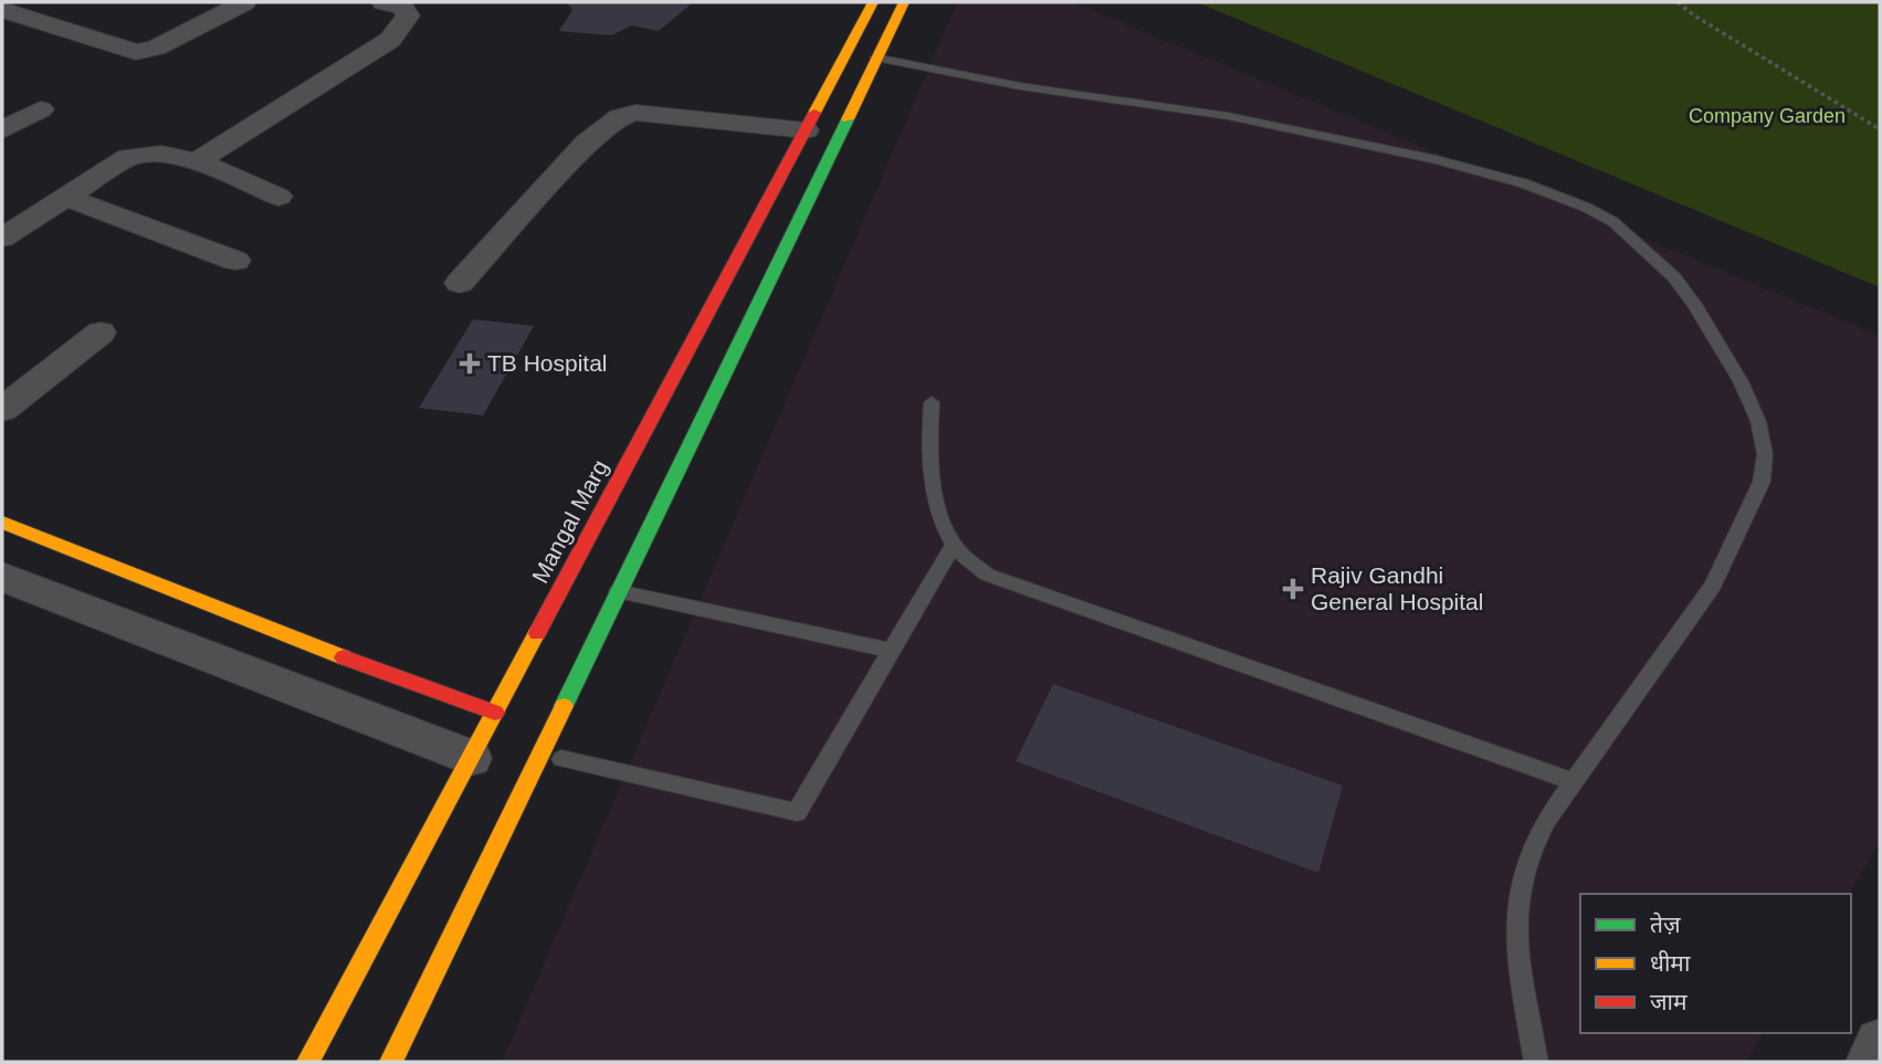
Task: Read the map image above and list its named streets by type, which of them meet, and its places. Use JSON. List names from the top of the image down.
{
  "streets": {
    "main road": ["Mangal Marg"]
  },
  "parks": ["Company Garden"],
  "places": {
    "health": ["TB Hospital", "Rajiv Gandhi General Hospital"]
  },
  "legend": ["तेज़", "धीमा", "जाम"]
}
